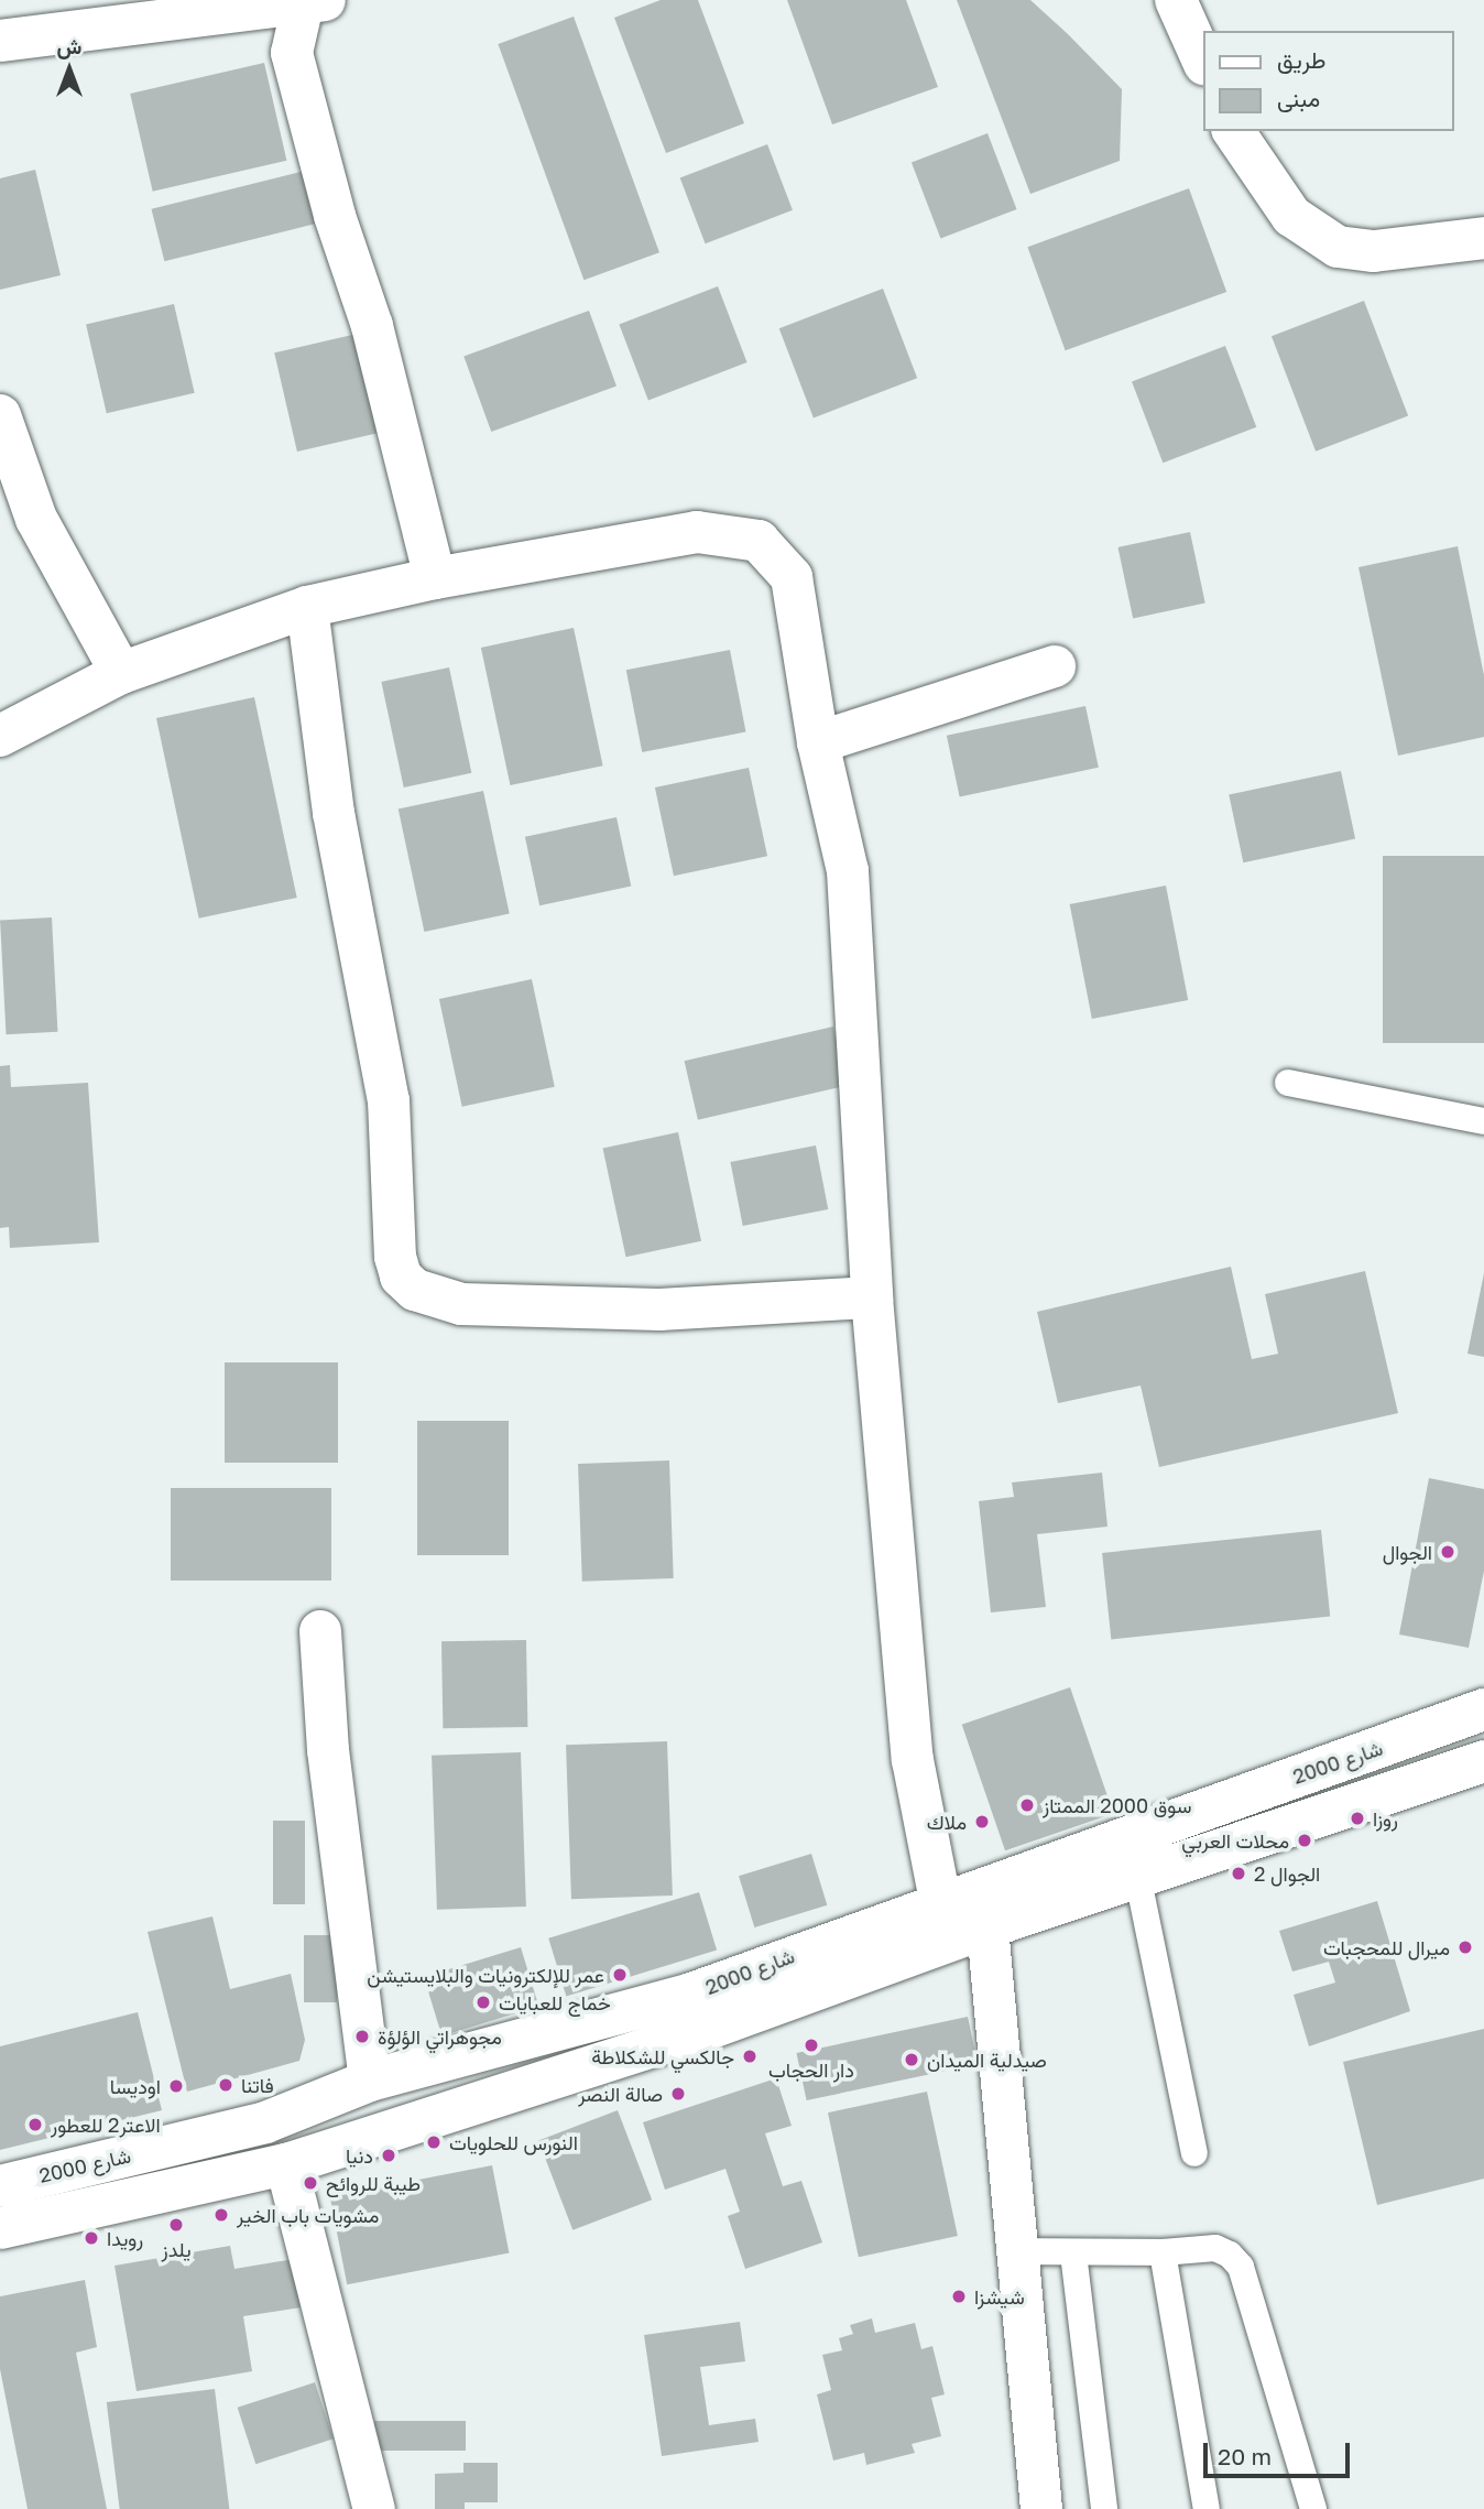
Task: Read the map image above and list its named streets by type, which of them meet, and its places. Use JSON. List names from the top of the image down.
{
  "streets": {
    "street": ["شارع 2000"]
  },
  "places": [
    "الجوال",
    "سوق 2000 الممتاز",
    "روزا",
    "ملاك",
    "محلات العربي",
    "الجوال 2",
    "ميرال للمحجبات",
    "عمر للإلكترونيات والبلايستيشن",
    "خماج للعبايات",
    "مجوهراتي الؤلؤة",
    "دار الحجاب",
    "جالكسي للشكلاطة",
    "صيدلية الميدان",
    "فاتنا",
    "اوديسا",
    "صالة النصر",
    "الاعتر2 للعطور",
    "النورس للحلويات",
    "دنيا",
    "طيبة للروائح",
    "مشويات باب الخير",
    "يلدز",
    "رويدا",
    "شيشزا"
  ],
  "legend": ["طريق", "مبنى"],
  "scale_bar": "20 m",
  "north": "top"
}
